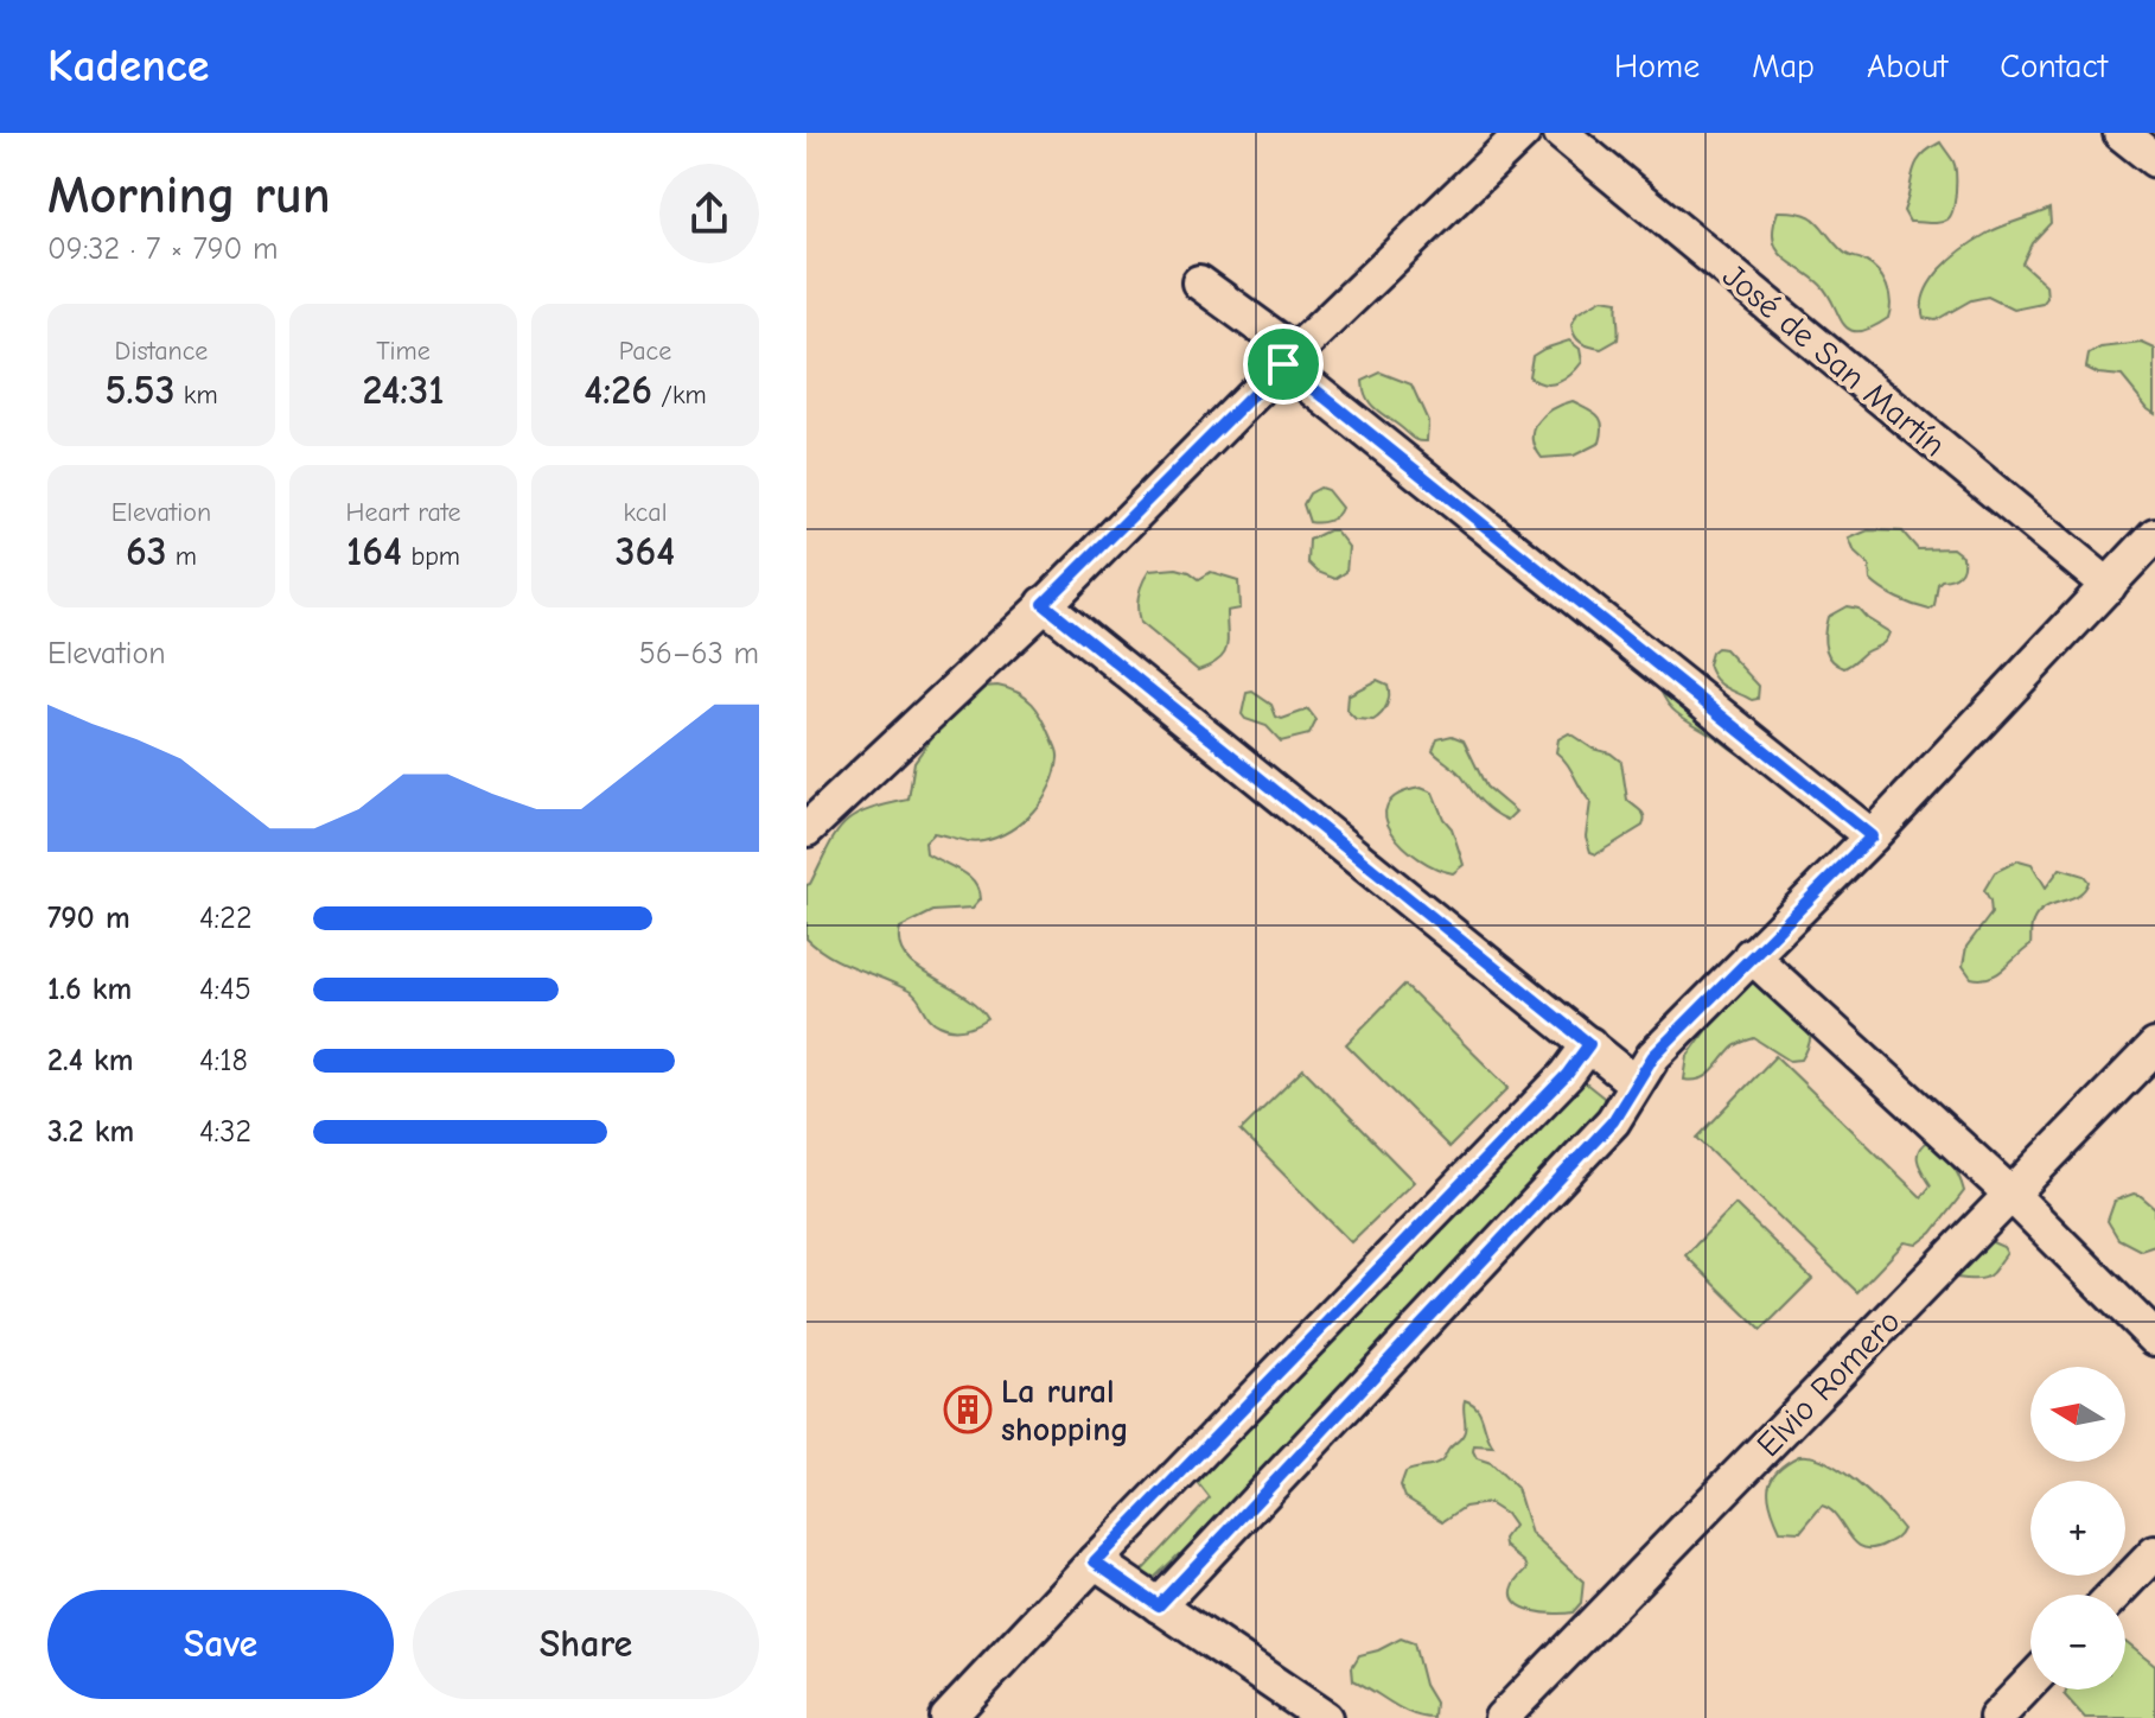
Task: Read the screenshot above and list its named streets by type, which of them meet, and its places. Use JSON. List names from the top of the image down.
{
  "streets": {
    "street": ["José de San Martín", "Elvio Romero"]
  },
  "places": {
    "building": ["La rural shopping"]
  },
  "north": "left",
  "page": {
    "header": "Kadence",
    "nav": [
      "Home",
      "Map",
      "About",
      "Contact"
    ],
    "heading": ["Morning run", "09:32 · 7 × 790 m"],
    "stats": [
      ["Distance", "5.53 km"],
      ["Time", "24:31"],
      ["Pace", "4:26 /km"],
      ["Elevation", "63 m"],
      ["Heart rate", "164 bpm"],
      ["kcal", "364"]
    ],
    "chart": ["Elevation", "56–63 m"],
    "list": [
      {
        "name": "790 m",
        "note": "4:22"
      },
      {
        "name": "1.6 km",
        "note": "4:45"
      },
      {
        "name": "2.4 km",
        "note": "4:18"
      },
      {
        "name": "3.2 km",
        "note": "4:32"
      }
    ],
    "map_buttons": ["+", "−"],
    "buttons": ["Save", "Share"]
  }
}
